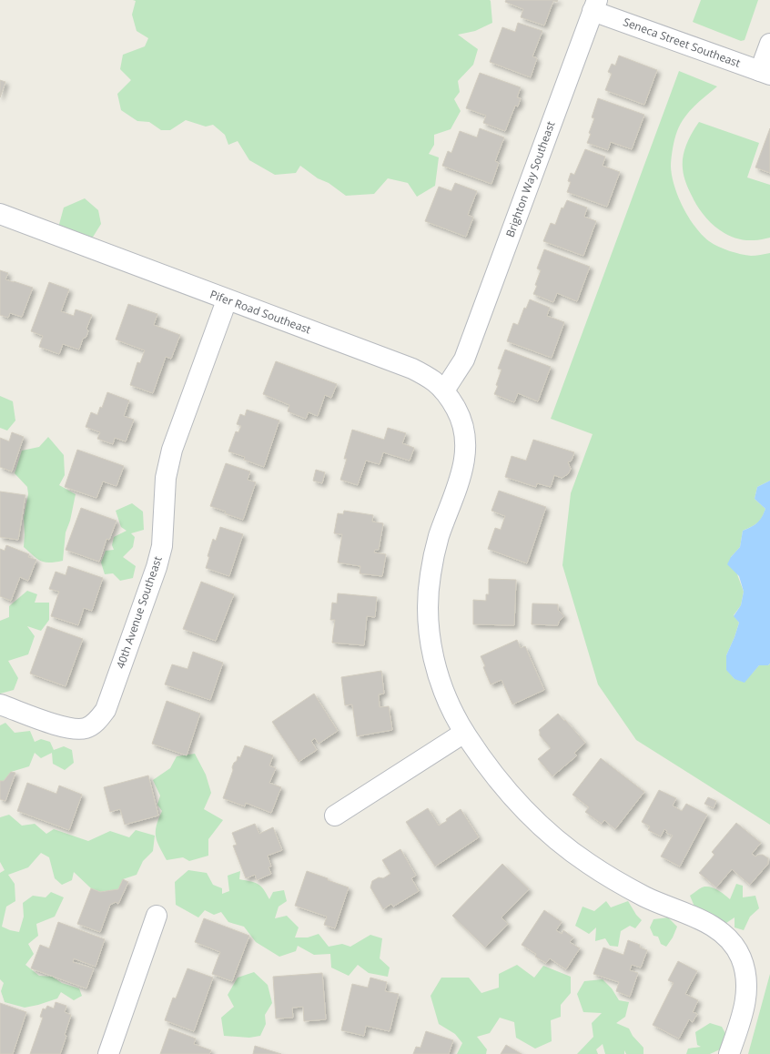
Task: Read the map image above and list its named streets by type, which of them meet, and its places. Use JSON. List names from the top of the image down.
{
  "streets": {
    "street": [
      "Seneca Street Southeast",
      "Brighton Way Southeast",
      "Pifer Road Southeast",
      "40th Avenue Southeast"
    ]
  },
  "crossings": [
    ["Seneca Street Southeast", "Brighton Way Southeast"],
    ["Brighton Way Southeast", "Pifer Road Southeast"],
    ["Pifer Road Southeast", "40th Avenue Southeast"]
  ]
}
